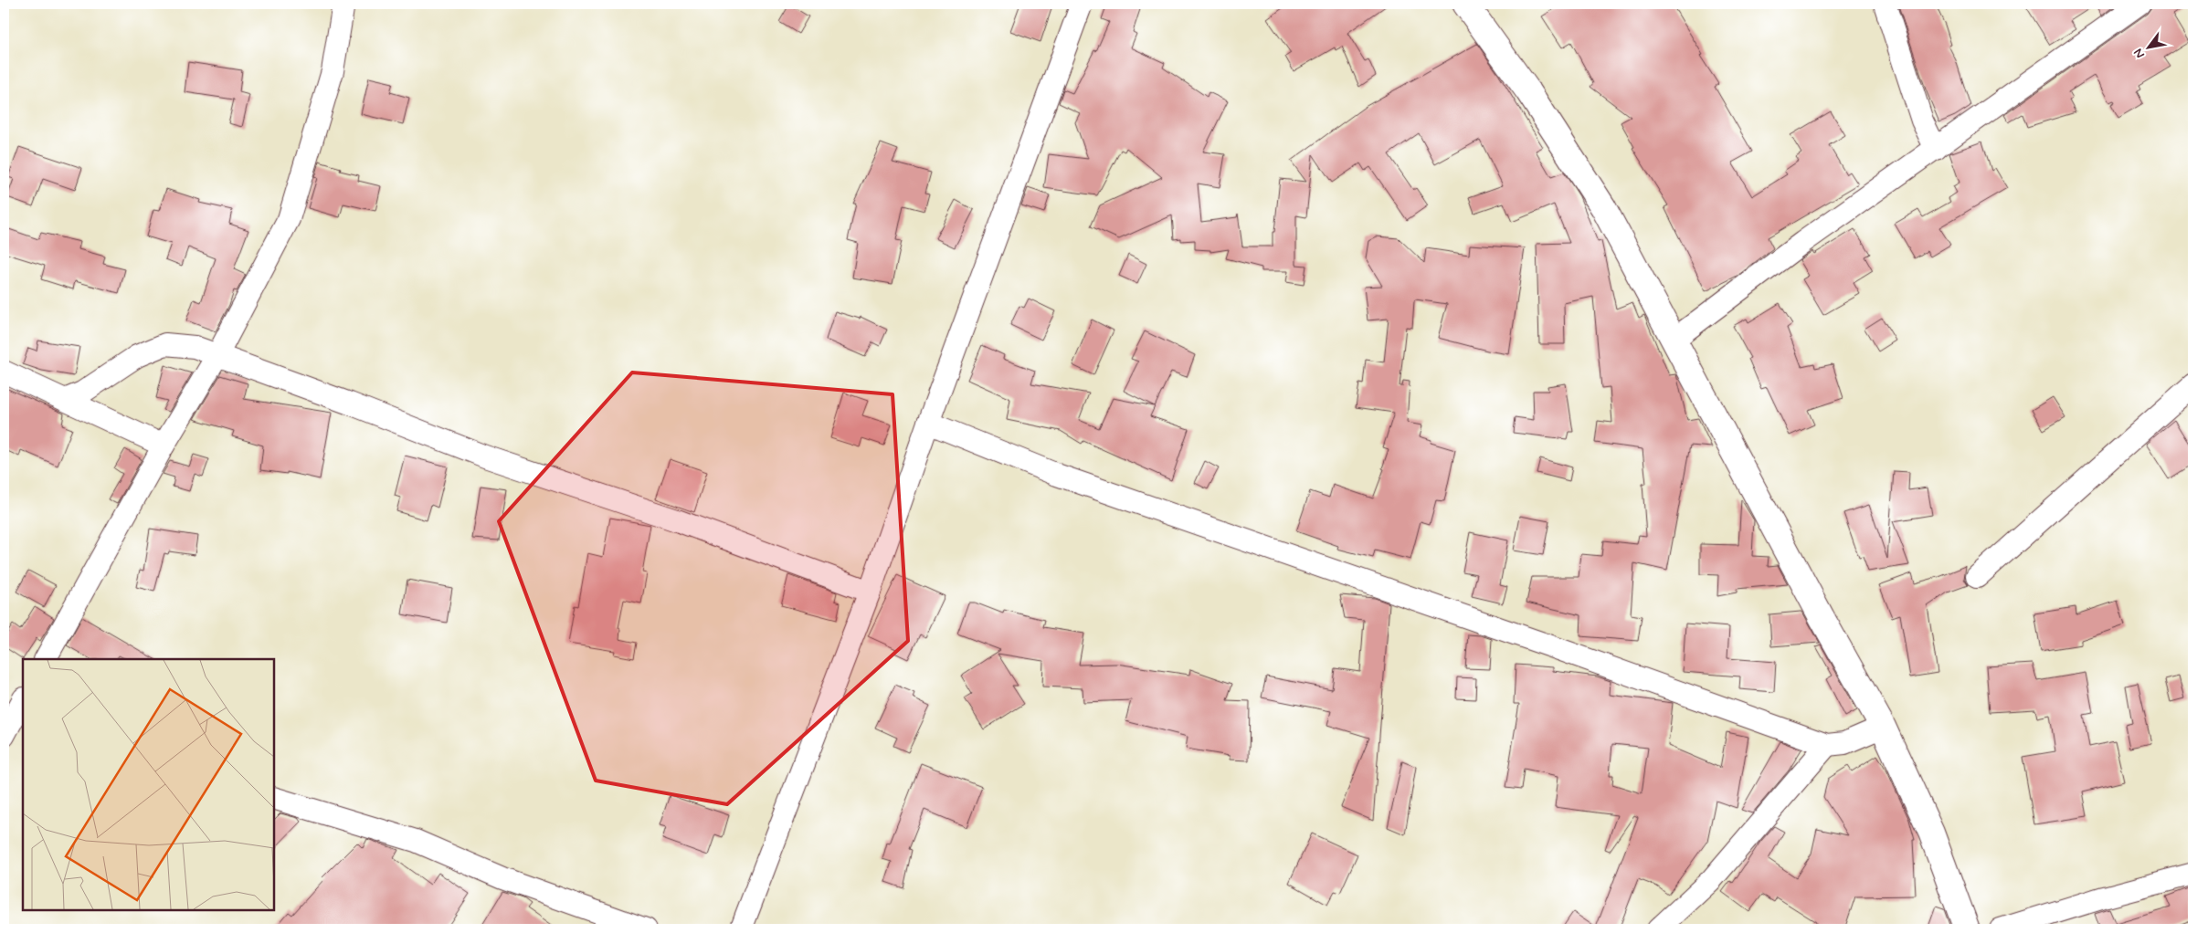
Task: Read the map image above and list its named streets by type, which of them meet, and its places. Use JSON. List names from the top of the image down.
{
  "north": "bottom left"
}
